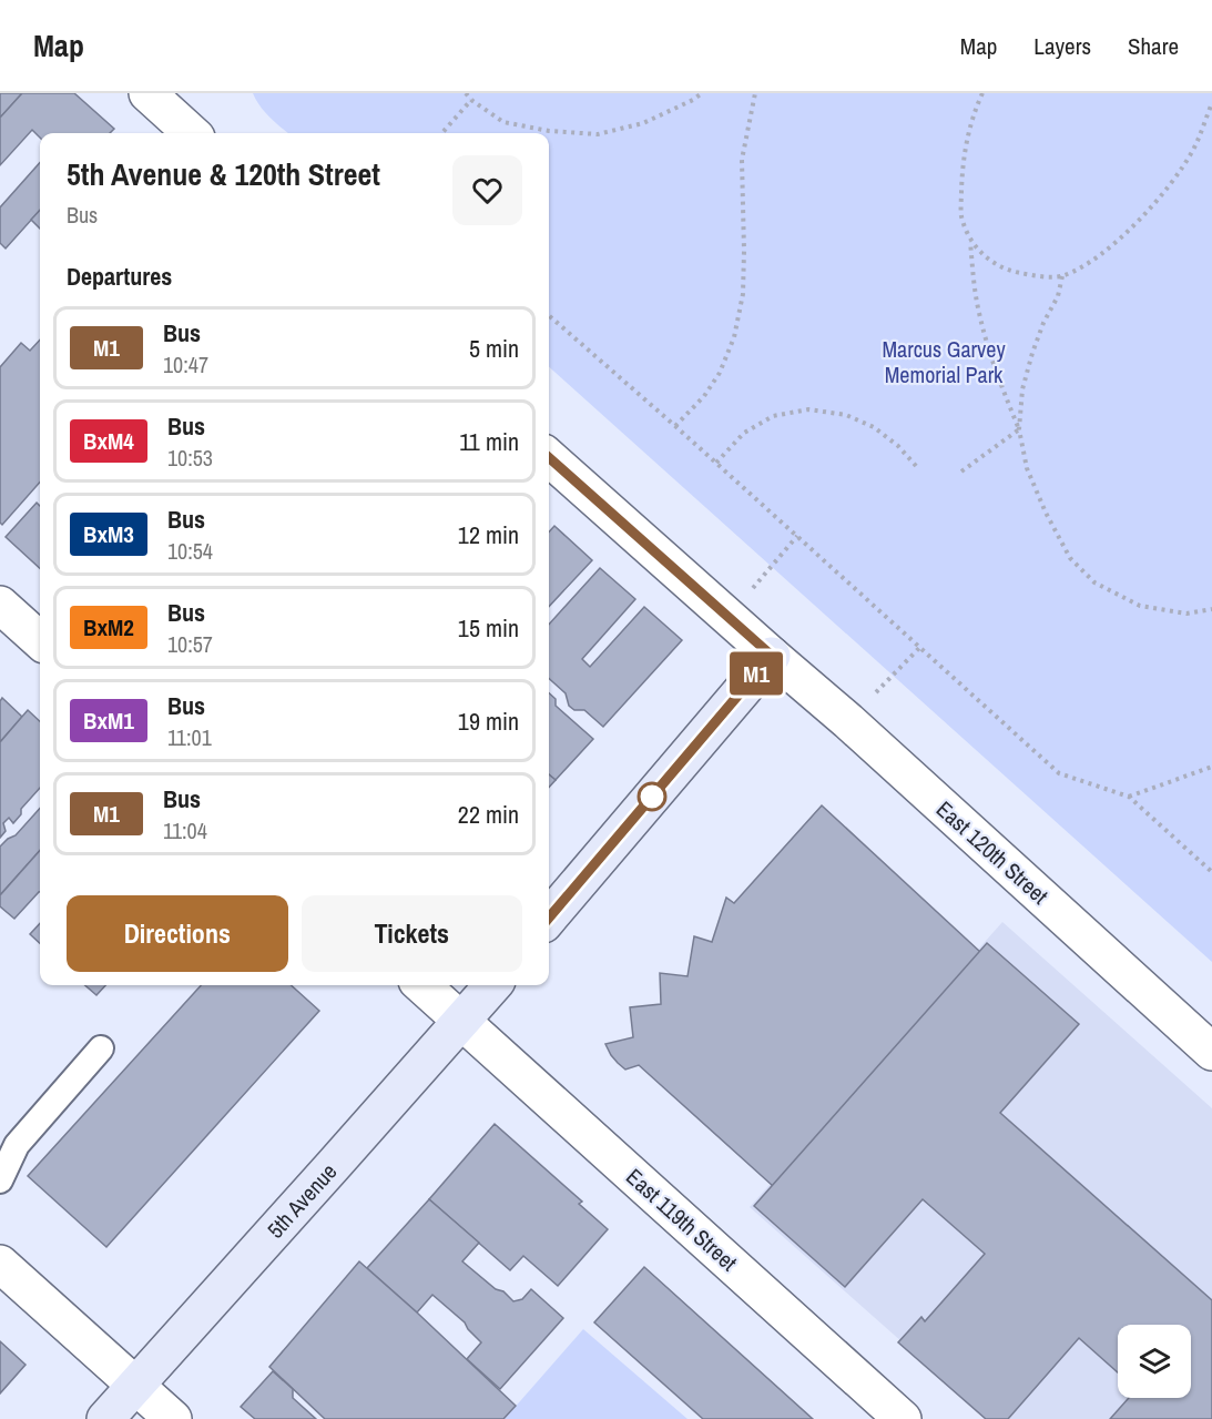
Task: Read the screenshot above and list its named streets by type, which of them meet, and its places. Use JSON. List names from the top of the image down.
{
  "streets": {
    "main road": ["5th Avenue"],
    "street": ["East 120th Street", "East 119th Street"]
  },
  "crossings": [
    ["5th Avenue", "East 119th Street"]
  ],
  "parks": ["Marcus Garvey Memorial Park"],
  "lines": ["bus line M1"],
  "page": {
    "header": "Map",
    "nav": ["Map", "Layers", "Share"],
    "on_map": "M1",
    "heading": [
      ["5th Avenue & 120th Street", "Bus"],
      "Departures"
    ],
    "list": [
      {
        "mark": "M1",
        "name": "Bus",
        "note": "10:47",
        "value": "5 min"
      },
      {
        "mark": "BxM4",
        "name": "Bus",
        "note": "10:53",
        "value": "11 min"
      },
      {
        "mark": "BxM3",
        "name": "Bus",
        "note": "10:54",
        "value": "12 min"
      },
      {
        "mark": "BxM2",
        "name": "Bus",
        "note": "10:57",
        "value": "15 min"
      },
      {
        "mark": "BxM1",
        "name": "Bus",
        "note": "11:01",
        "value": "19 min"
      },
      {
        "mark": "M1",
        "name": "Bus",
        "note": "11:04",
        "value": "22 min"
      }
    ],
    "buttons": ["Directions", "Tickets"]
  }
}
